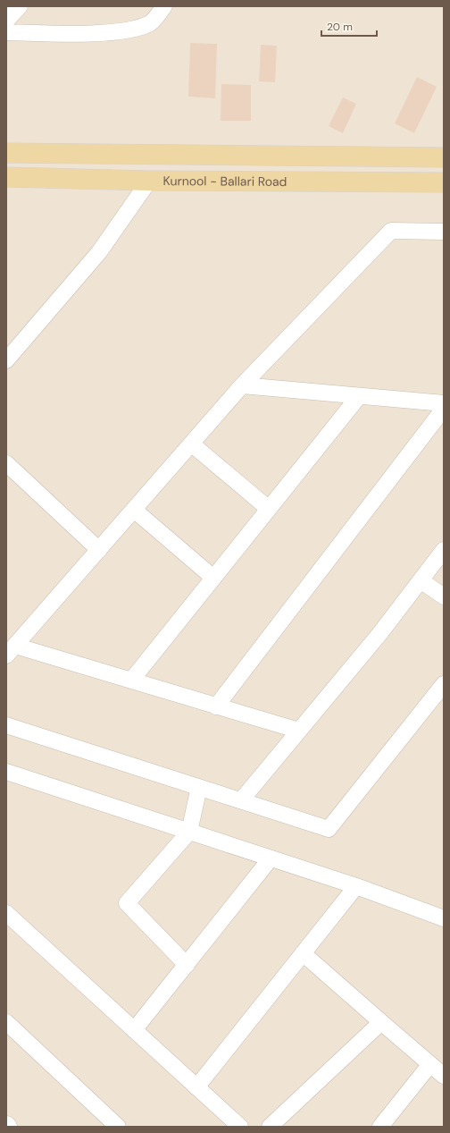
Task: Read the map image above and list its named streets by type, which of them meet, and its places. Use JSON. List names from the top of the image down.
{
  "streets": {
    "main road": ["Kurnool - Ballari Road"]
  },
  "scale_bar": "20 m"
}
